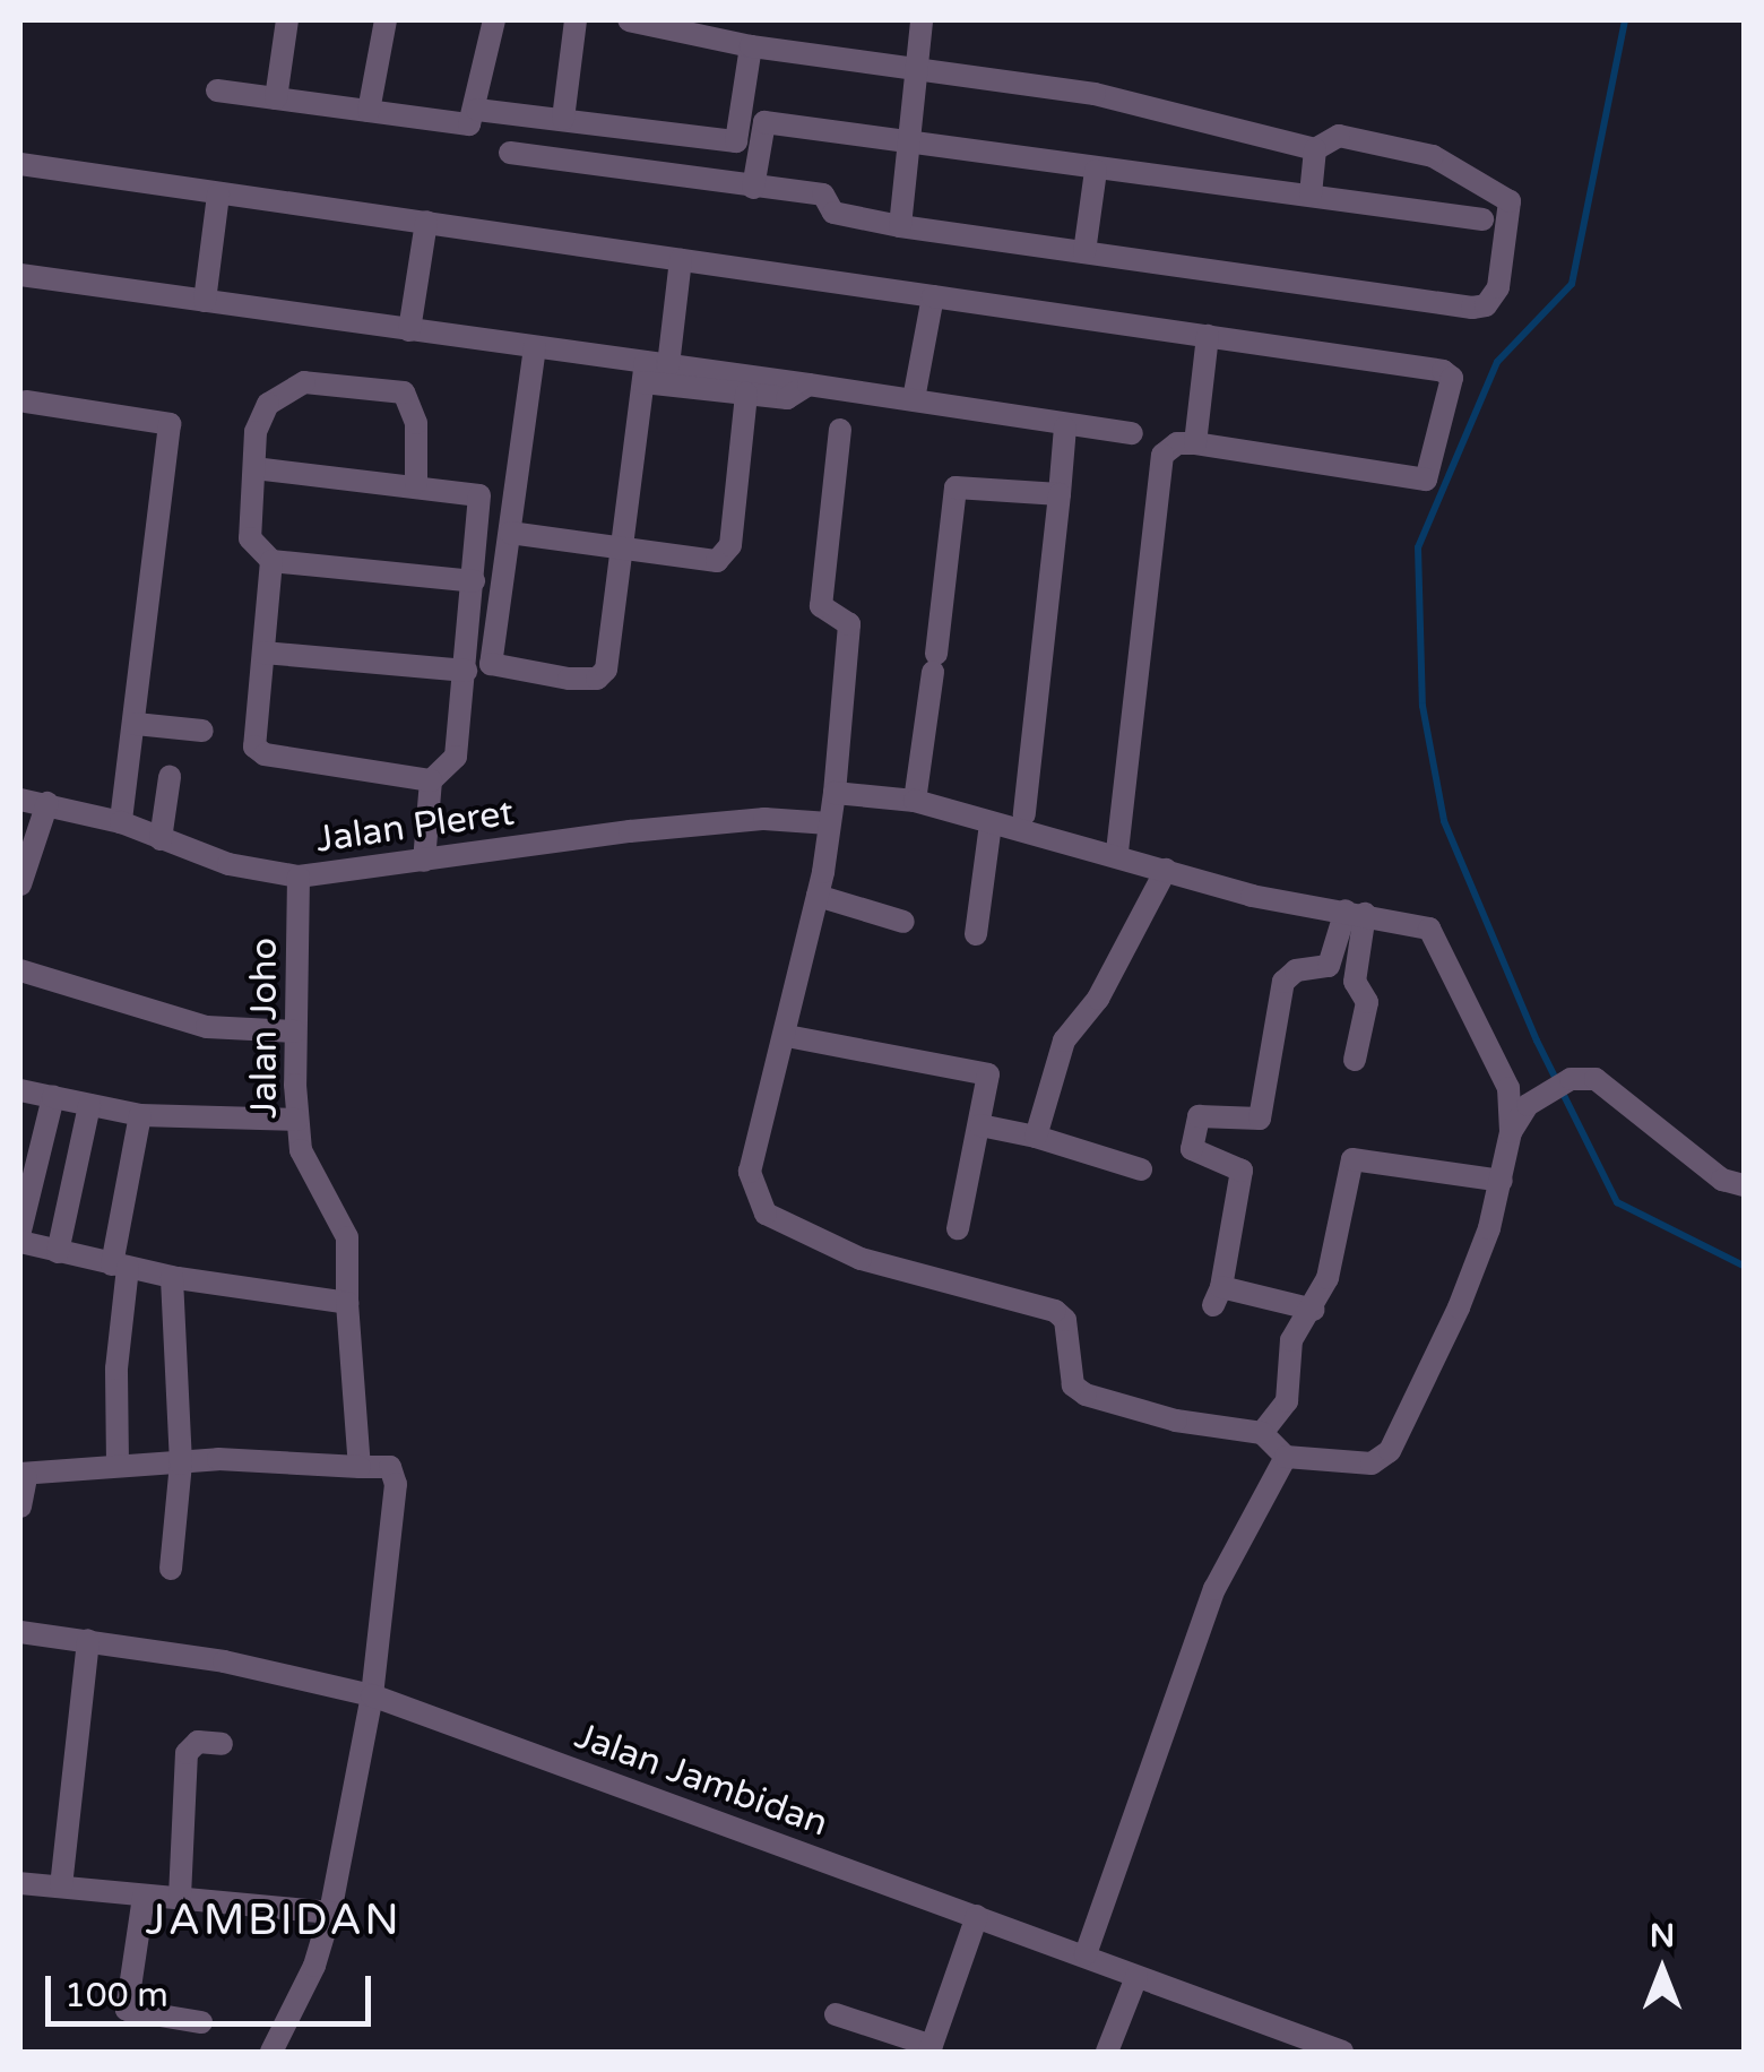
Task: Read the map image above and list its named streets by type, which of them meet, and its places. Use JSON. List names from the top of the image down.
{
  "streets": {
    "street": ["Jalan Pleret", "Jalan Joho", "Jalan Jambidan"]
  },
  "crossings": [
    ["Jalan Pleret", "Jalan Joho"]
  ],
  "districts": ["JAMBIDAN"],
  "scale_bar": "100 m",
  "north": "top"
}
